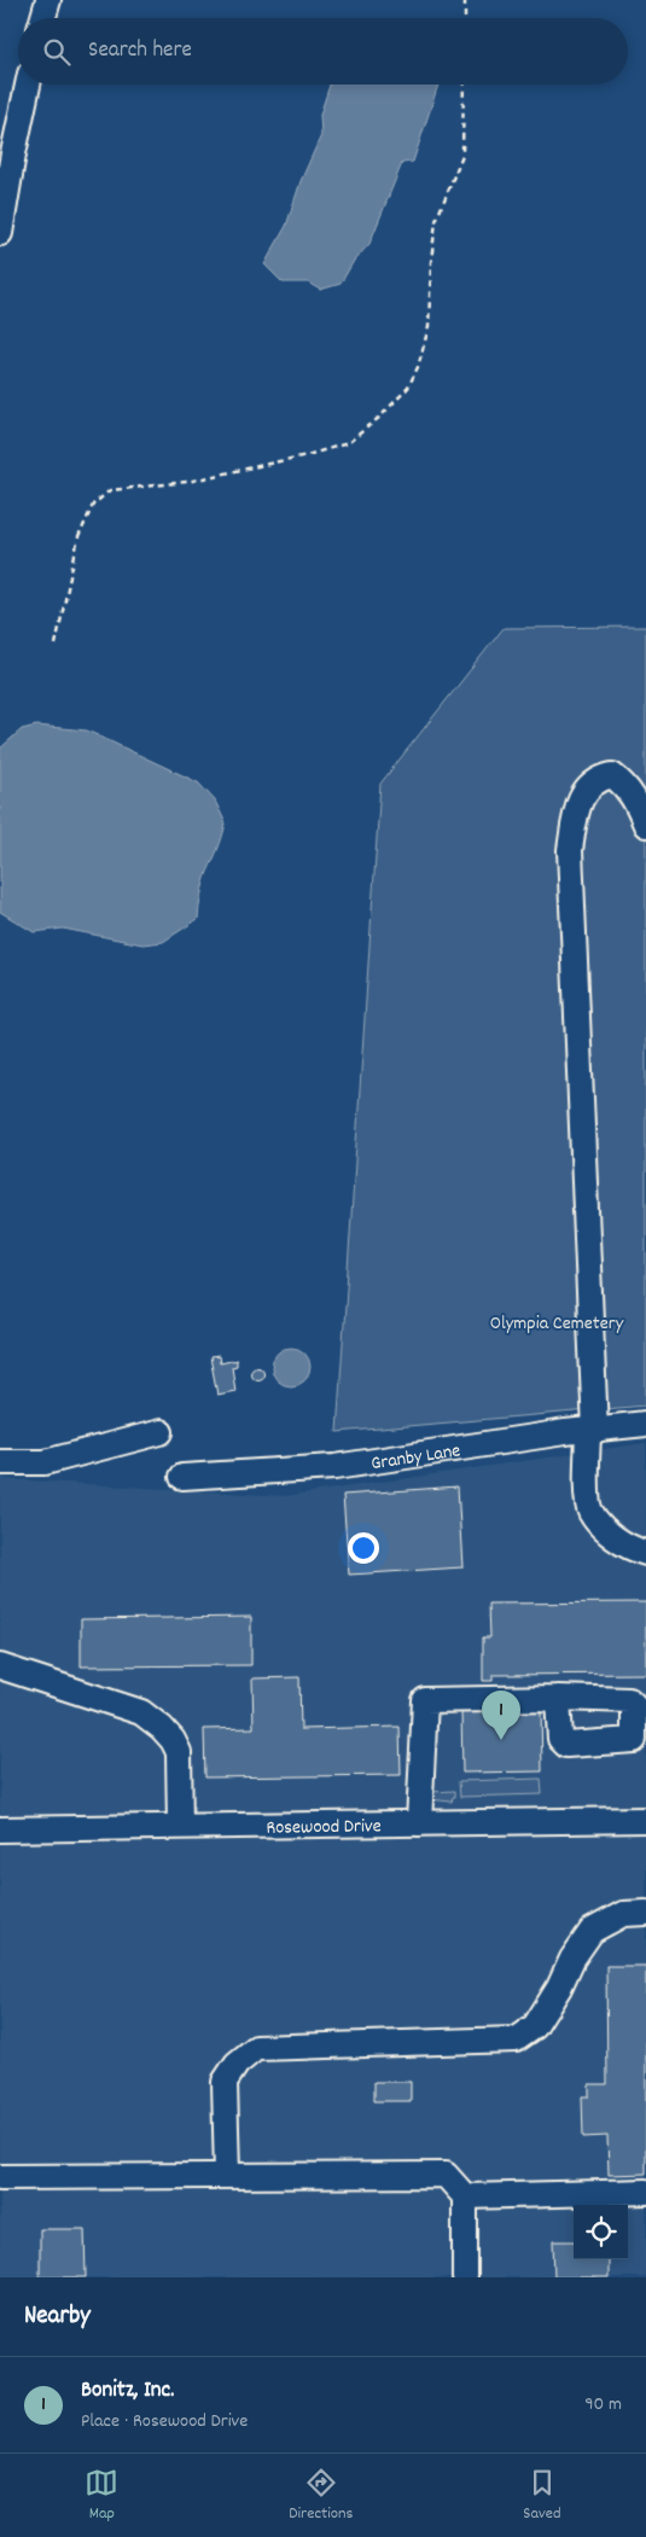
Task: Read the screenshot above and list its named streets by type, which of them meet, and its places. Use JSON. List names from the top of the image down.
{
  "streets": {
    "street": ["Granby Lane", "Rosewood Drive"]
  },
  "parks": ["Olympia Cemetery"],
  "page": {
    "search": "Search here",
    "pins": "1",
    "heading": "Nearby",
    "list": [
      {
        "mark": "1",
        "name": "Bonitz, Inc.",
        "note": "Place · Rosewood Drive",
        "value": "90 m"
      }
    ],
    "nav": ["Map", "Directions", "Saved"]
  }
}
